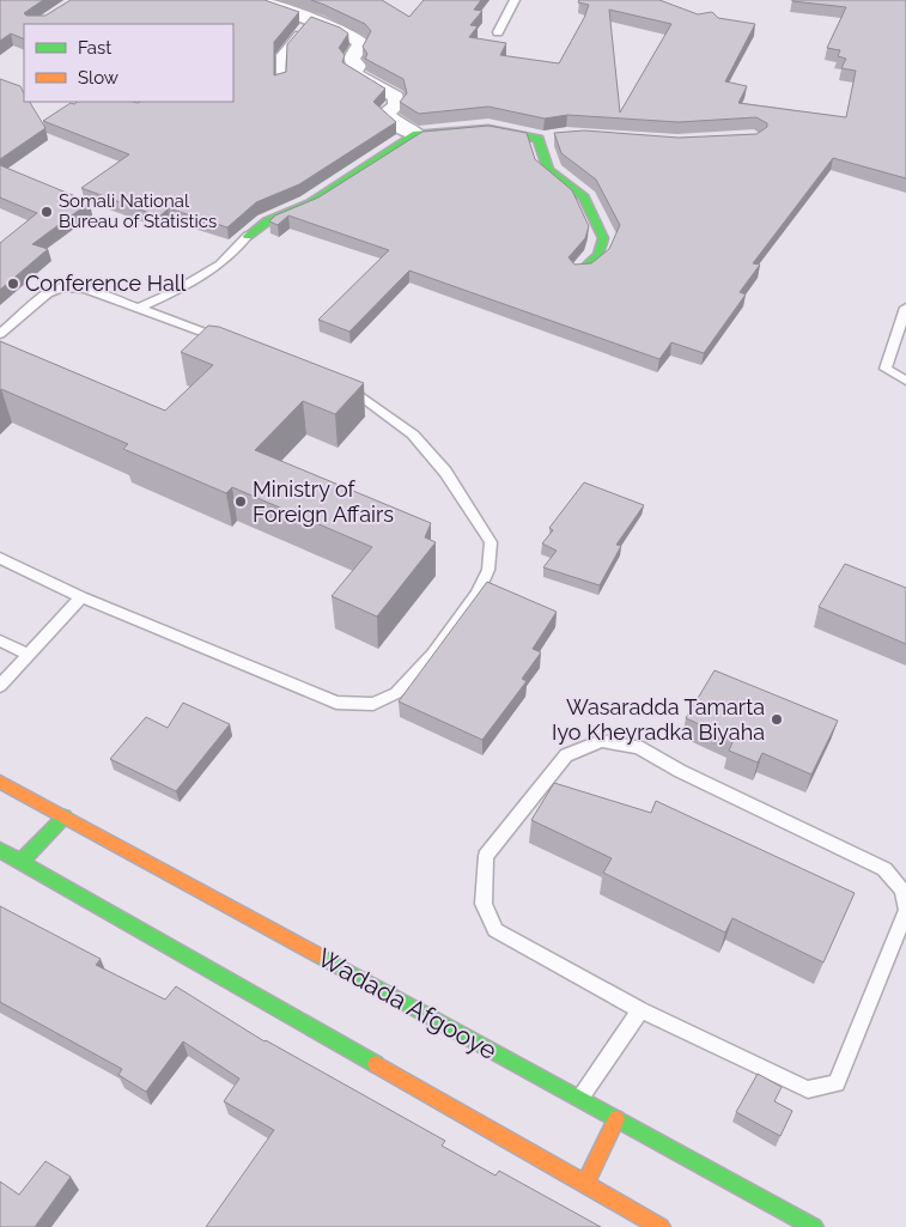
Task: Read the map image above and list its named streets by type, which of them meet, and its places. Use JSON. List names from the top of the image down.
{
  "streets": {
    "main road": ["Wadada Afgooye"]
  },
  "places": [
    "Somali National Bureau of Statistics",
    "Conference Hall",
    "Ministry of Foreign Affairs",
    "Wasaradda Tamarta Iyo Kheyradka Biyaha"
  ],
  "legend": ["Fast", "Slow"]
}
